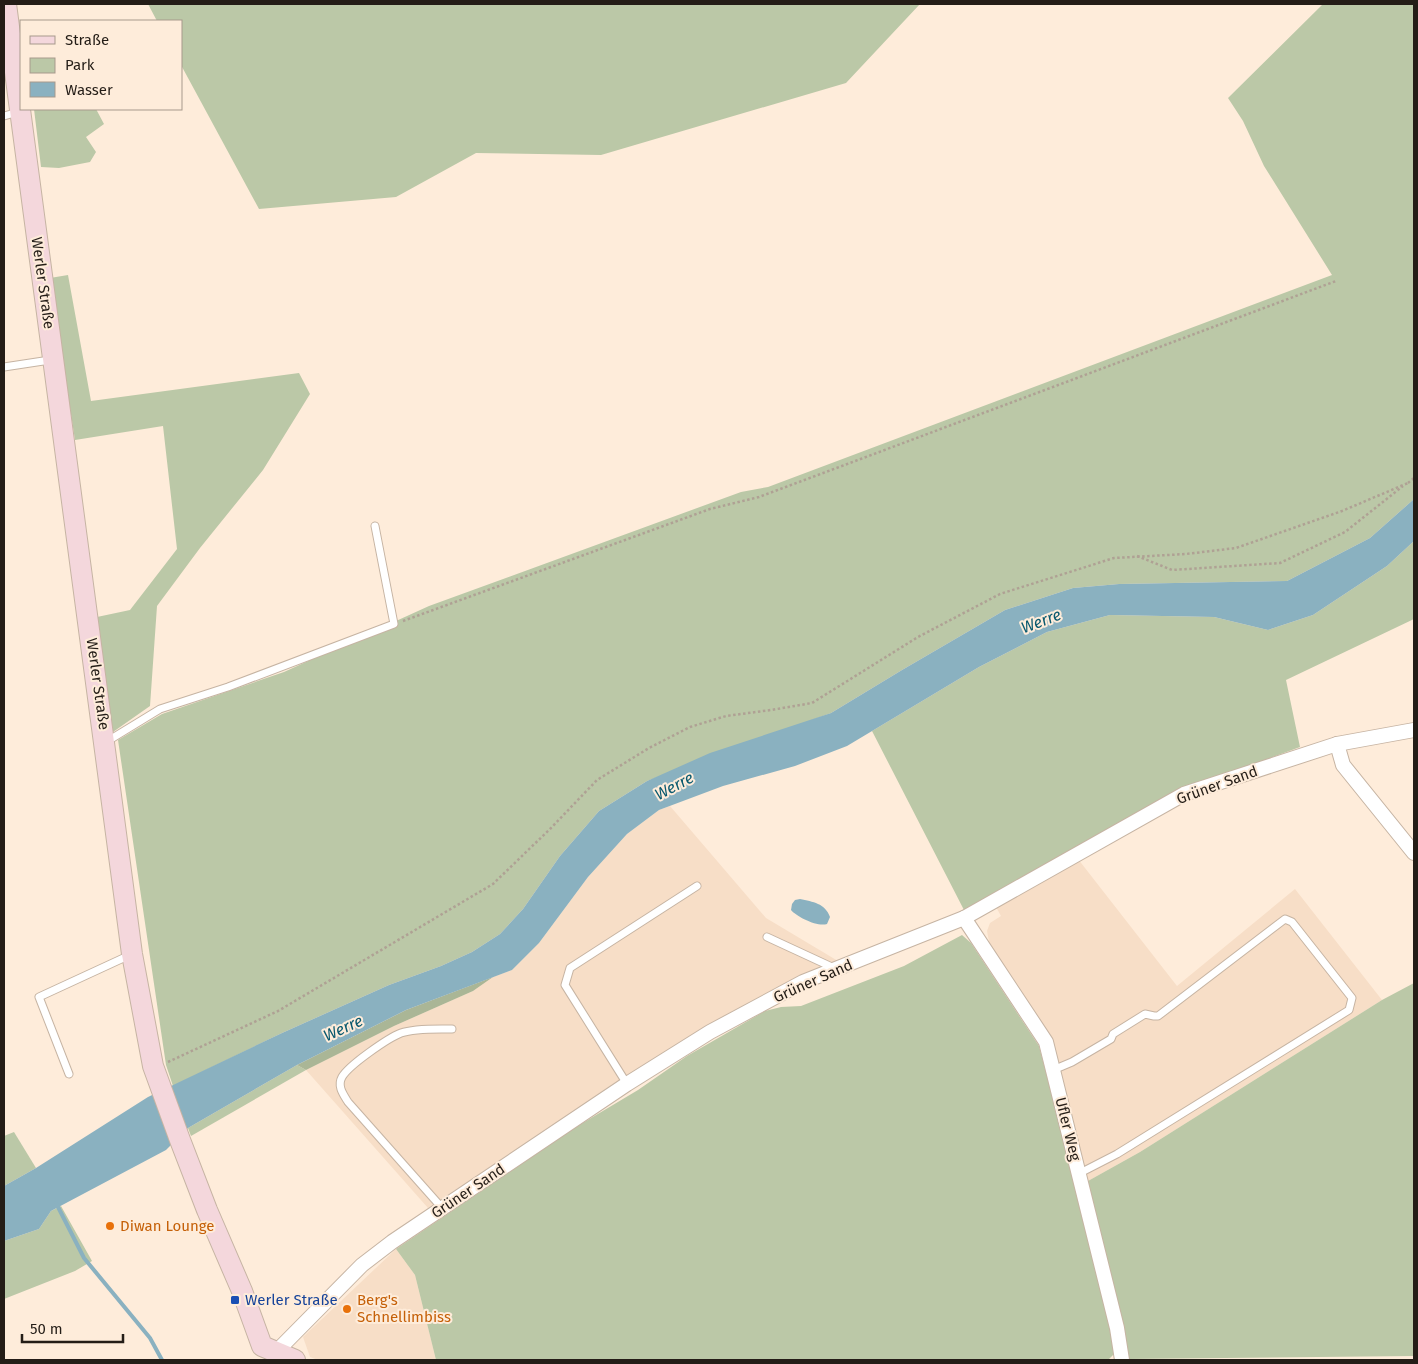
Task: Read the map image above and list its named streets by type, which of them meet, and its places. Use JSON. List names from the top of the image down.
{
  "streets": {
    "main road": ["Werler Straße"],
    "street": ["Grüner Sand", "Ufler Weg"]
  },
  "crossings": [
    ["Werler Straße", "Grüner Sand"],
    ["Grüner Sand", "Ufler Weg"]
  ],
  "water": ["Werre"],
  "places": {
    "other": ["Diwan Lounge", "Berg's Schnellimbiss"],
    "transit": ["Werler Straße"]
  },
  "legend": ["Straße", "Park", "Wasser"],
  "scale_bar": "50 m"
}
